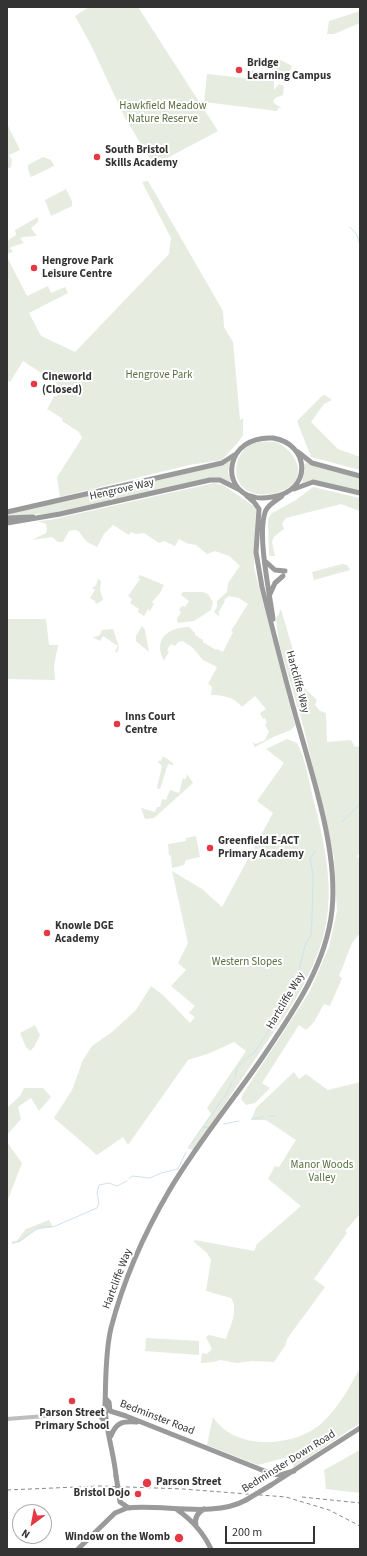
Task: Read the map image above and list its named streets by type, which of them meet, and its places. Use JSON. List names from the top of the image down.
{
  "streets": {
    "highway": [
      "Hengrove Way",
      "Hartcliffe Way",
      "Bedminster Road",
      "Bedminster Down Road"
    ]
  },
  "crossings": [
    ["Hengrove Way", "Hartcliffe Way"],
    ["Hartcliffe Way", "Bedminster Road"],
    ["Bedminster Road", "Bedminster Down Road"]
  ],
  "parks": [
    "Hawkfield Meadow Nature Reserve",
    "Hengrove Park",
    "Western Slopes",
    "Manor Woods Valley"
  ],
  "places": [
    "Bridge Learning Campus",
    "South Bristol Skills Academy",
    "Hengrove Park Leisure Centre",
    "Cineworld (Closed)",
    "Inns Court Centre",
    "Greenfield E-ACT Primary Academy",
    "Knowle DGE Academy",
    "Parson Street Primary School",
    "Parson Street",
    "Bristol Dojo",
    "Window on the Womb"
  ],
  "scale_bar": "200 m",
  "north": "bottom left"
}
